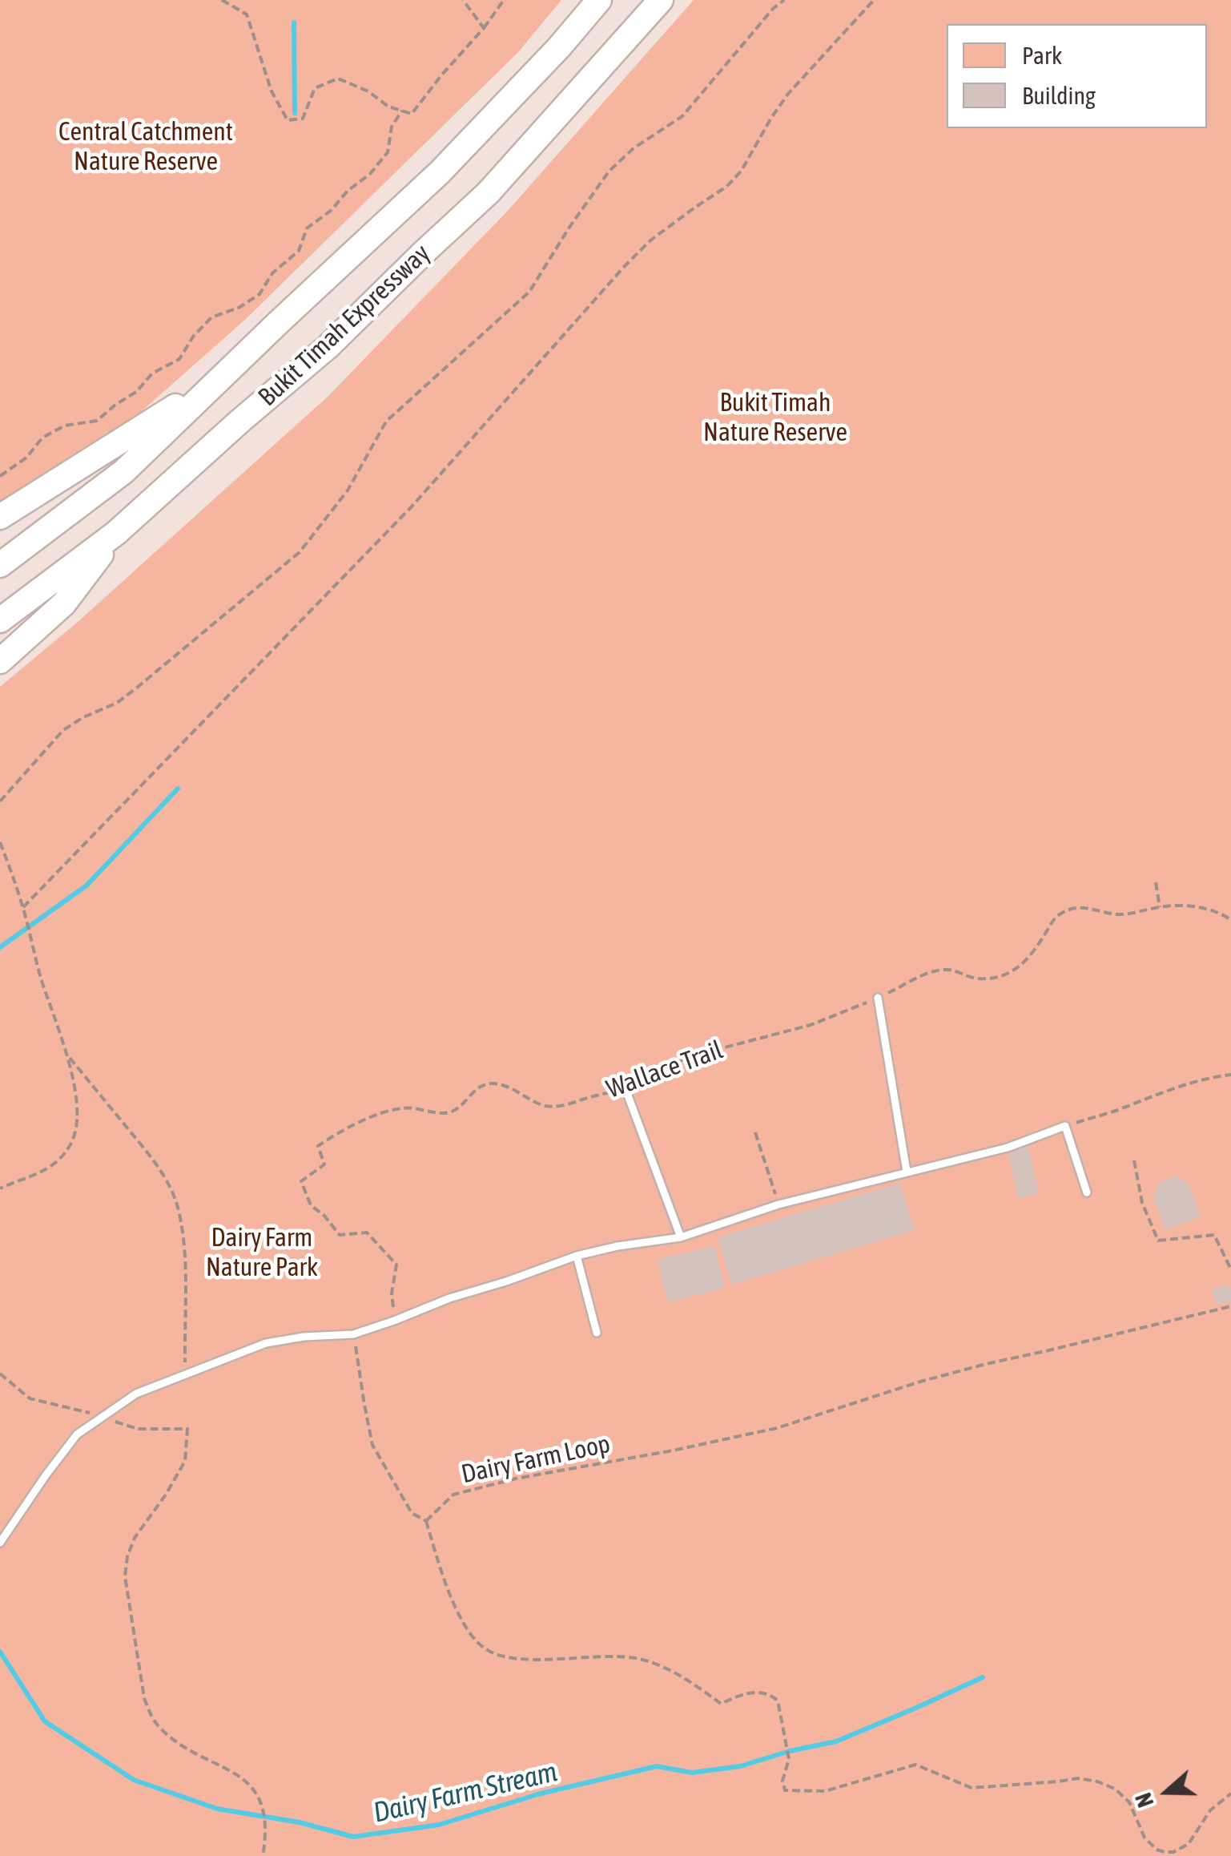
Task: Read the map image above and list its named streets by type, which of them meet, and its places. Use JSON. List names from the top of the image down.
{
  "streets": {
    "highway": ["Bukit Timah Expressway"],
    "path": ["Wallace Trail", "Dairy Farm Loop"]
  },
  "water": ["Dairy Farm Stream"],
  "parks": ["Central Catchment Nature Reserve", "Bukit Timah Nature Reserve", "Dairy Farm Nature Park"],
  "legend": ["Park", "Building"],
  "north": "left"
}
